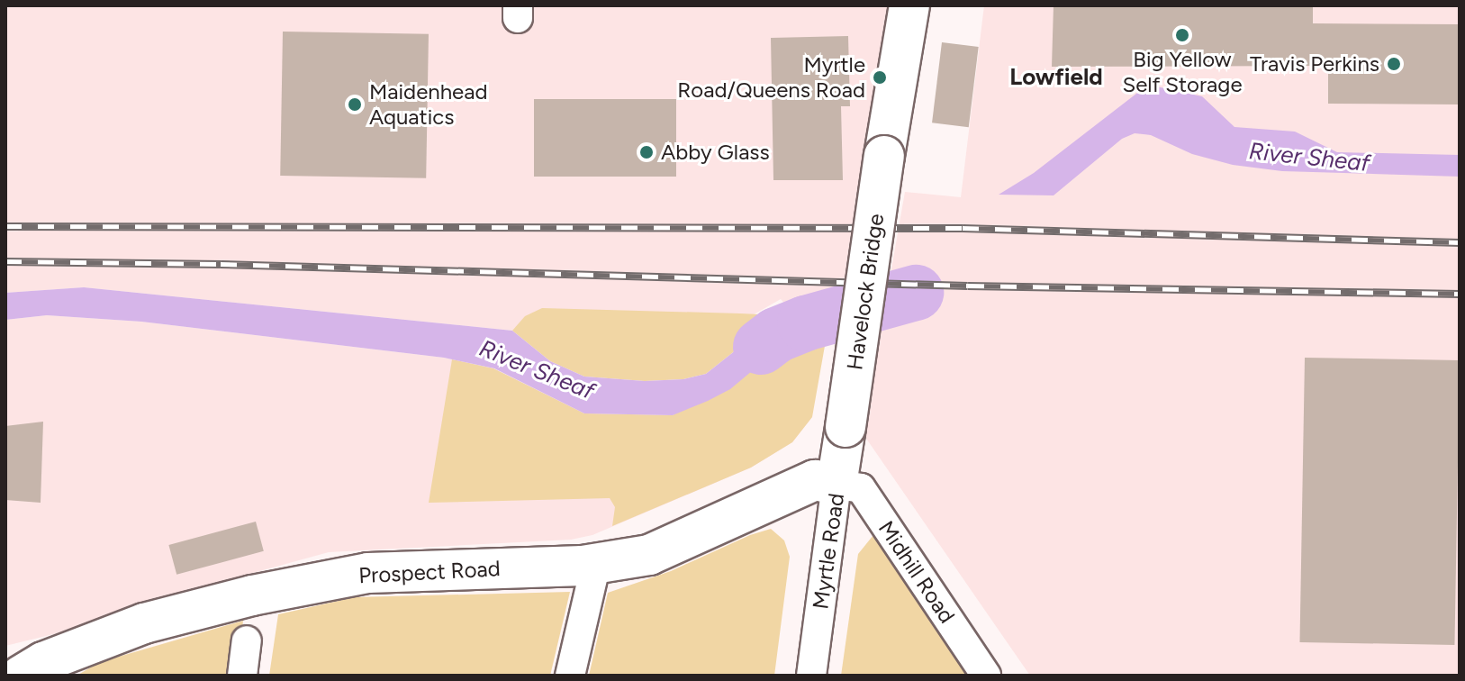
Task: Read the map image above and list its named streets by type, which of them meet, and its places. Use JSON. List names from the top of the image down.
{
  "streets": {
    "main road": ["Havelock Bridge", "Myrtle Road", "Prospect Road"],
    "street": ["Midhill Road"]
  },
  "crossings": [
    ["Havelock Bridge", "Myrtle Road"],
    ["Myrtle Road", "Prospect Road"],
    ["Myrtle Road", "Midhill Road"],
    ["Prospect Road", "Midhill Road"]
  ],
  "districts": ["Lowfield"],
  "water": ["River Sheaf"],
  "places": [
    "Big Yellow Self Storage",
    "Travis Perkins",
    "Myrtle Road/Queens Road",
    "Maidenhead Aquatics",
    "Abby Glass"
  ]
}
